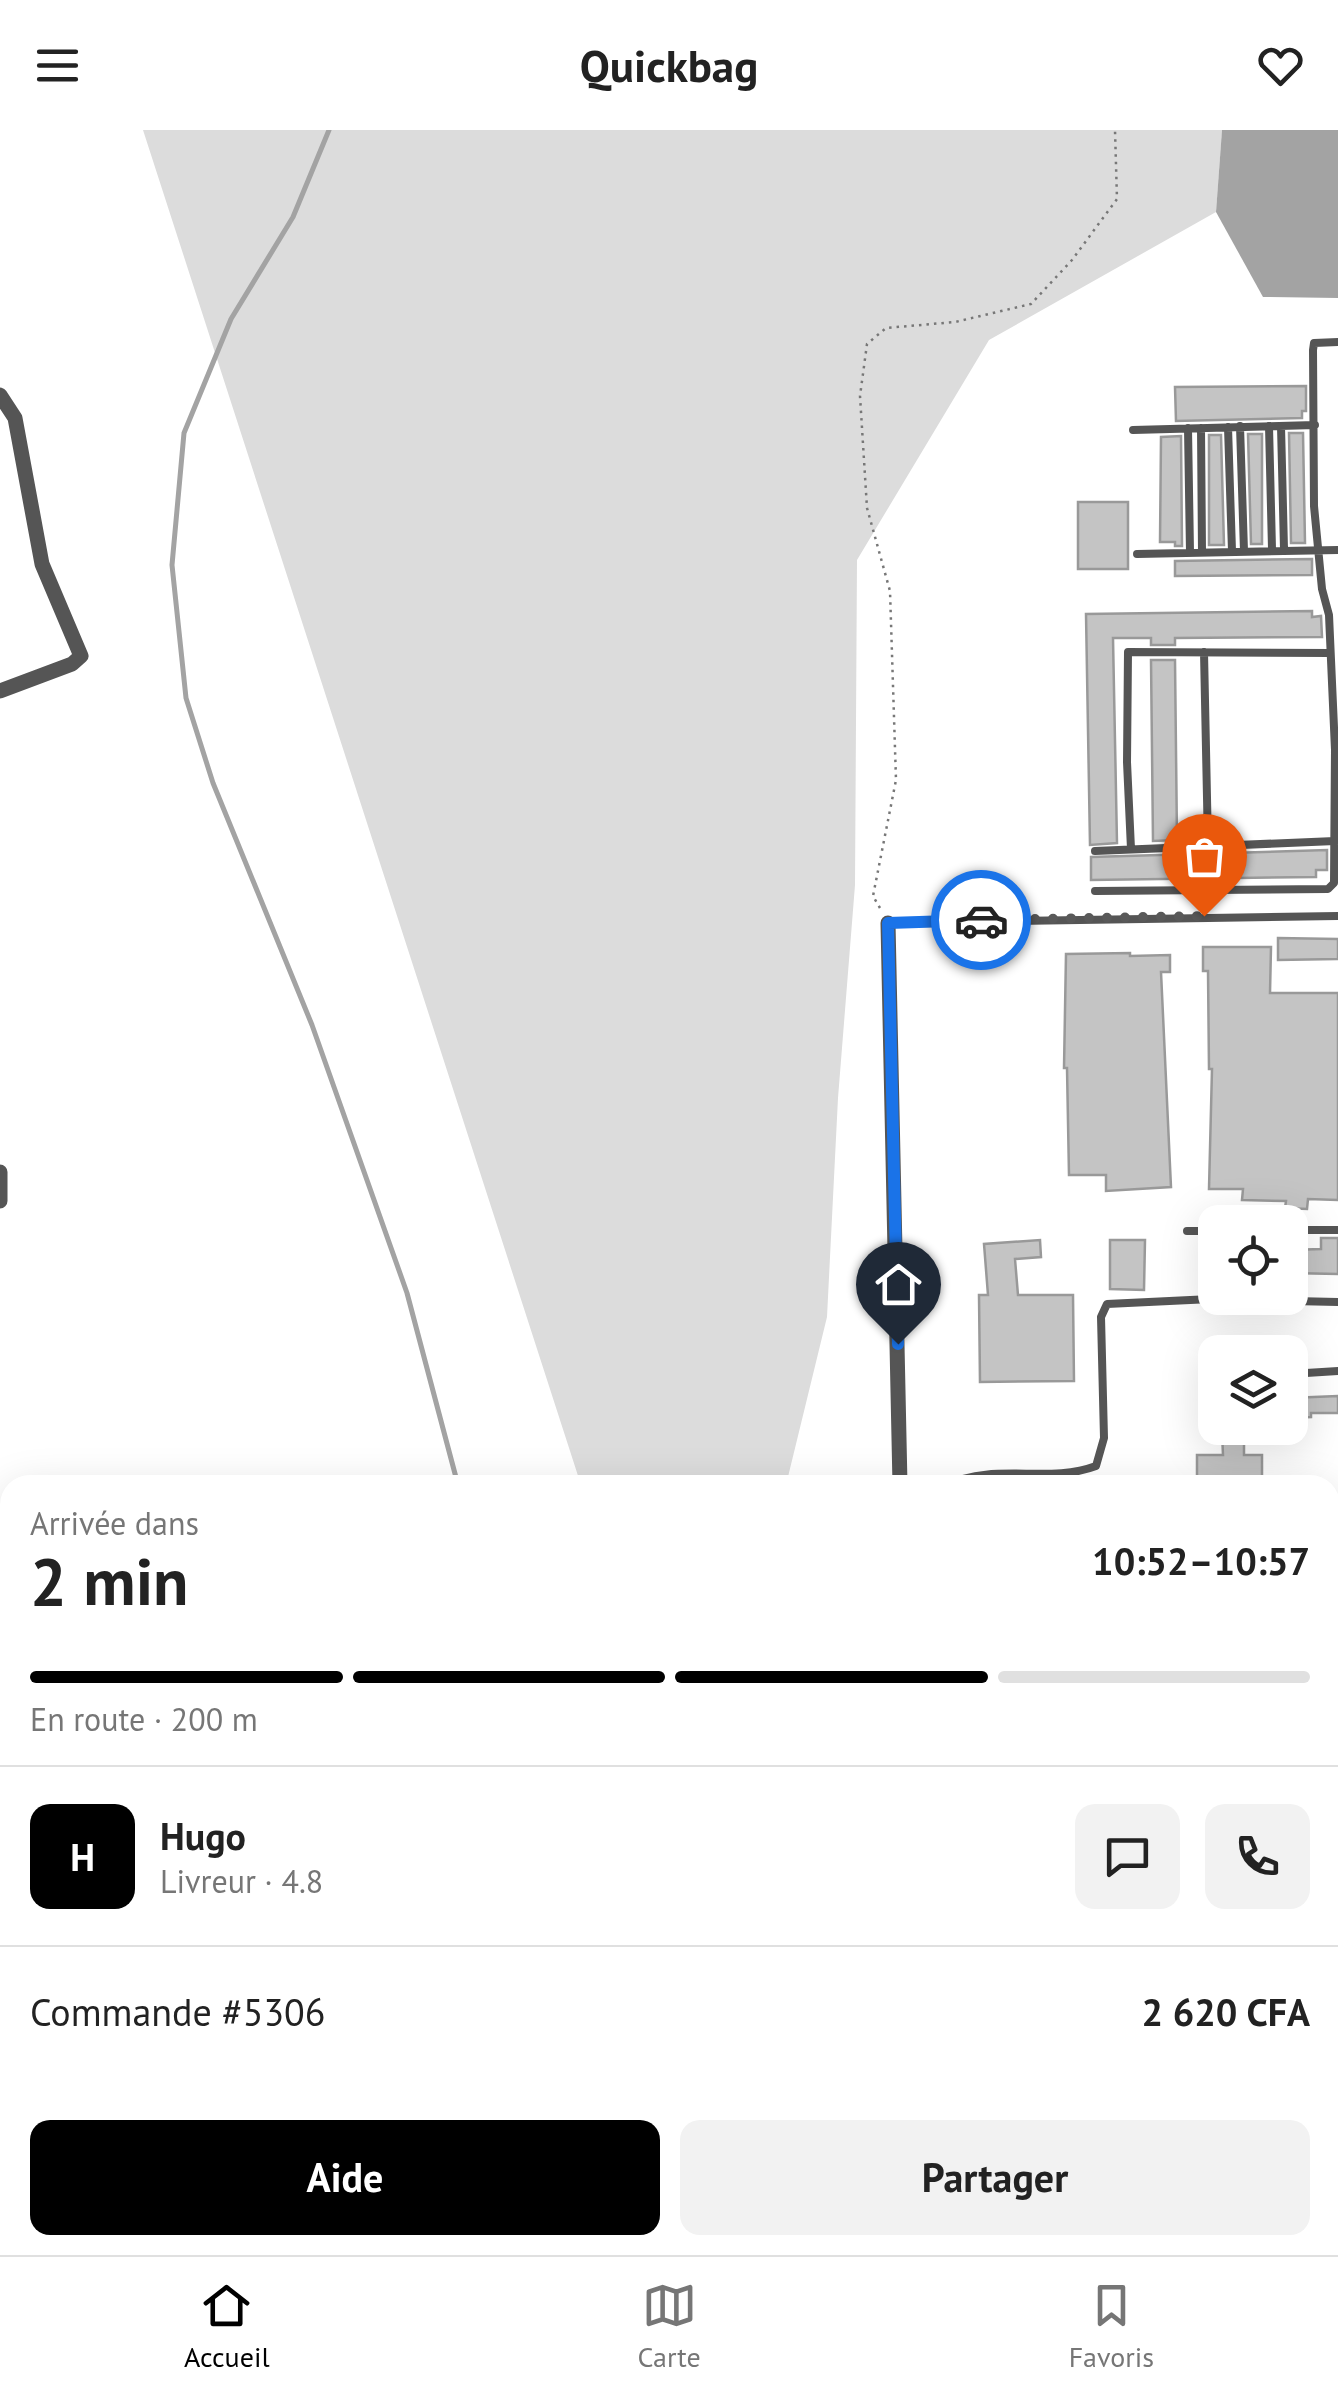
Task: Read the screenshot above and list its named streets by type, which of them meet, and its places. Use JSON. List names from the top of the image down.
{
  "page": {
    "header": "Quickbag",
    "heading": ["2 min", "Arrivée dans", "10:52–10:57"],
    "panel": [
      "Hugo",
      "Livreur · 4.8",
      "Commande #5306",
      "2 620 CFA"
    ],
    "bar": "En route · 200 m",
    "round": "H",
    "buttons": ["Aide", "Partager"],
    "tabs": ["Accueil", "Carte", "Favoris"]
  }
}
